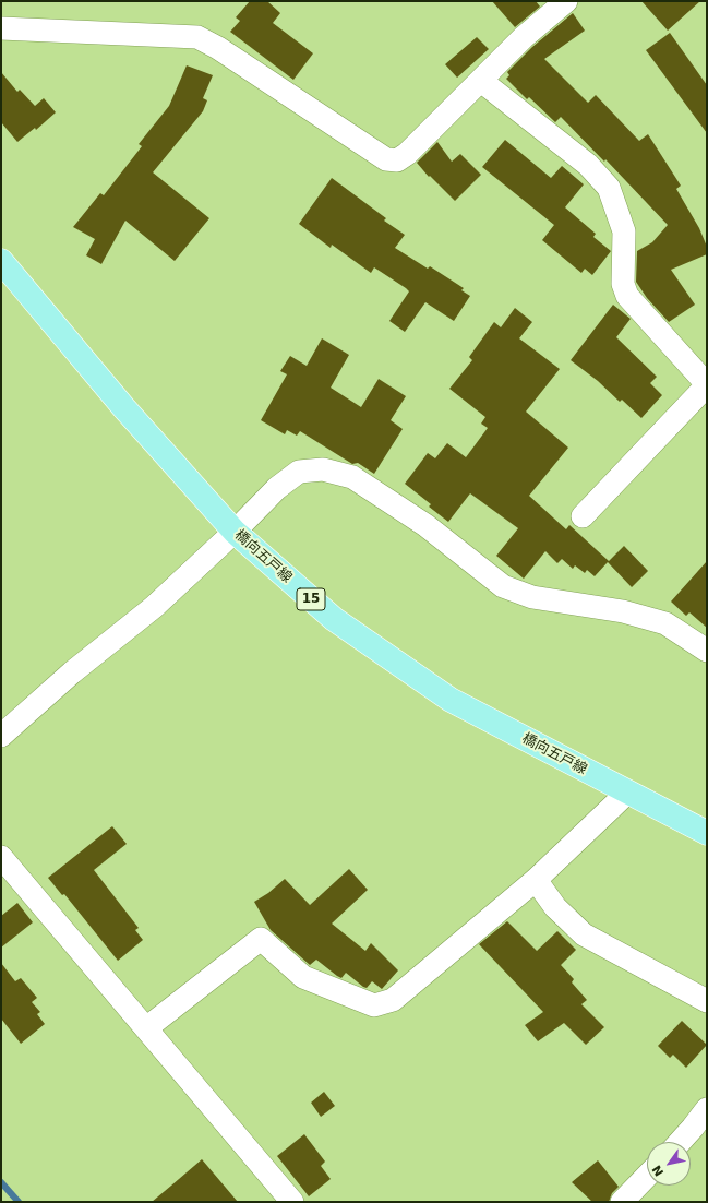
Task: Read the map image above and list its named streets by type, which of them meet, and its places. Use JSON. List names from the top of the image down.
{
  "streets": {
    "main road": ["橋向五戸線", "15"]
  },
  "north": "bottom left"
}
